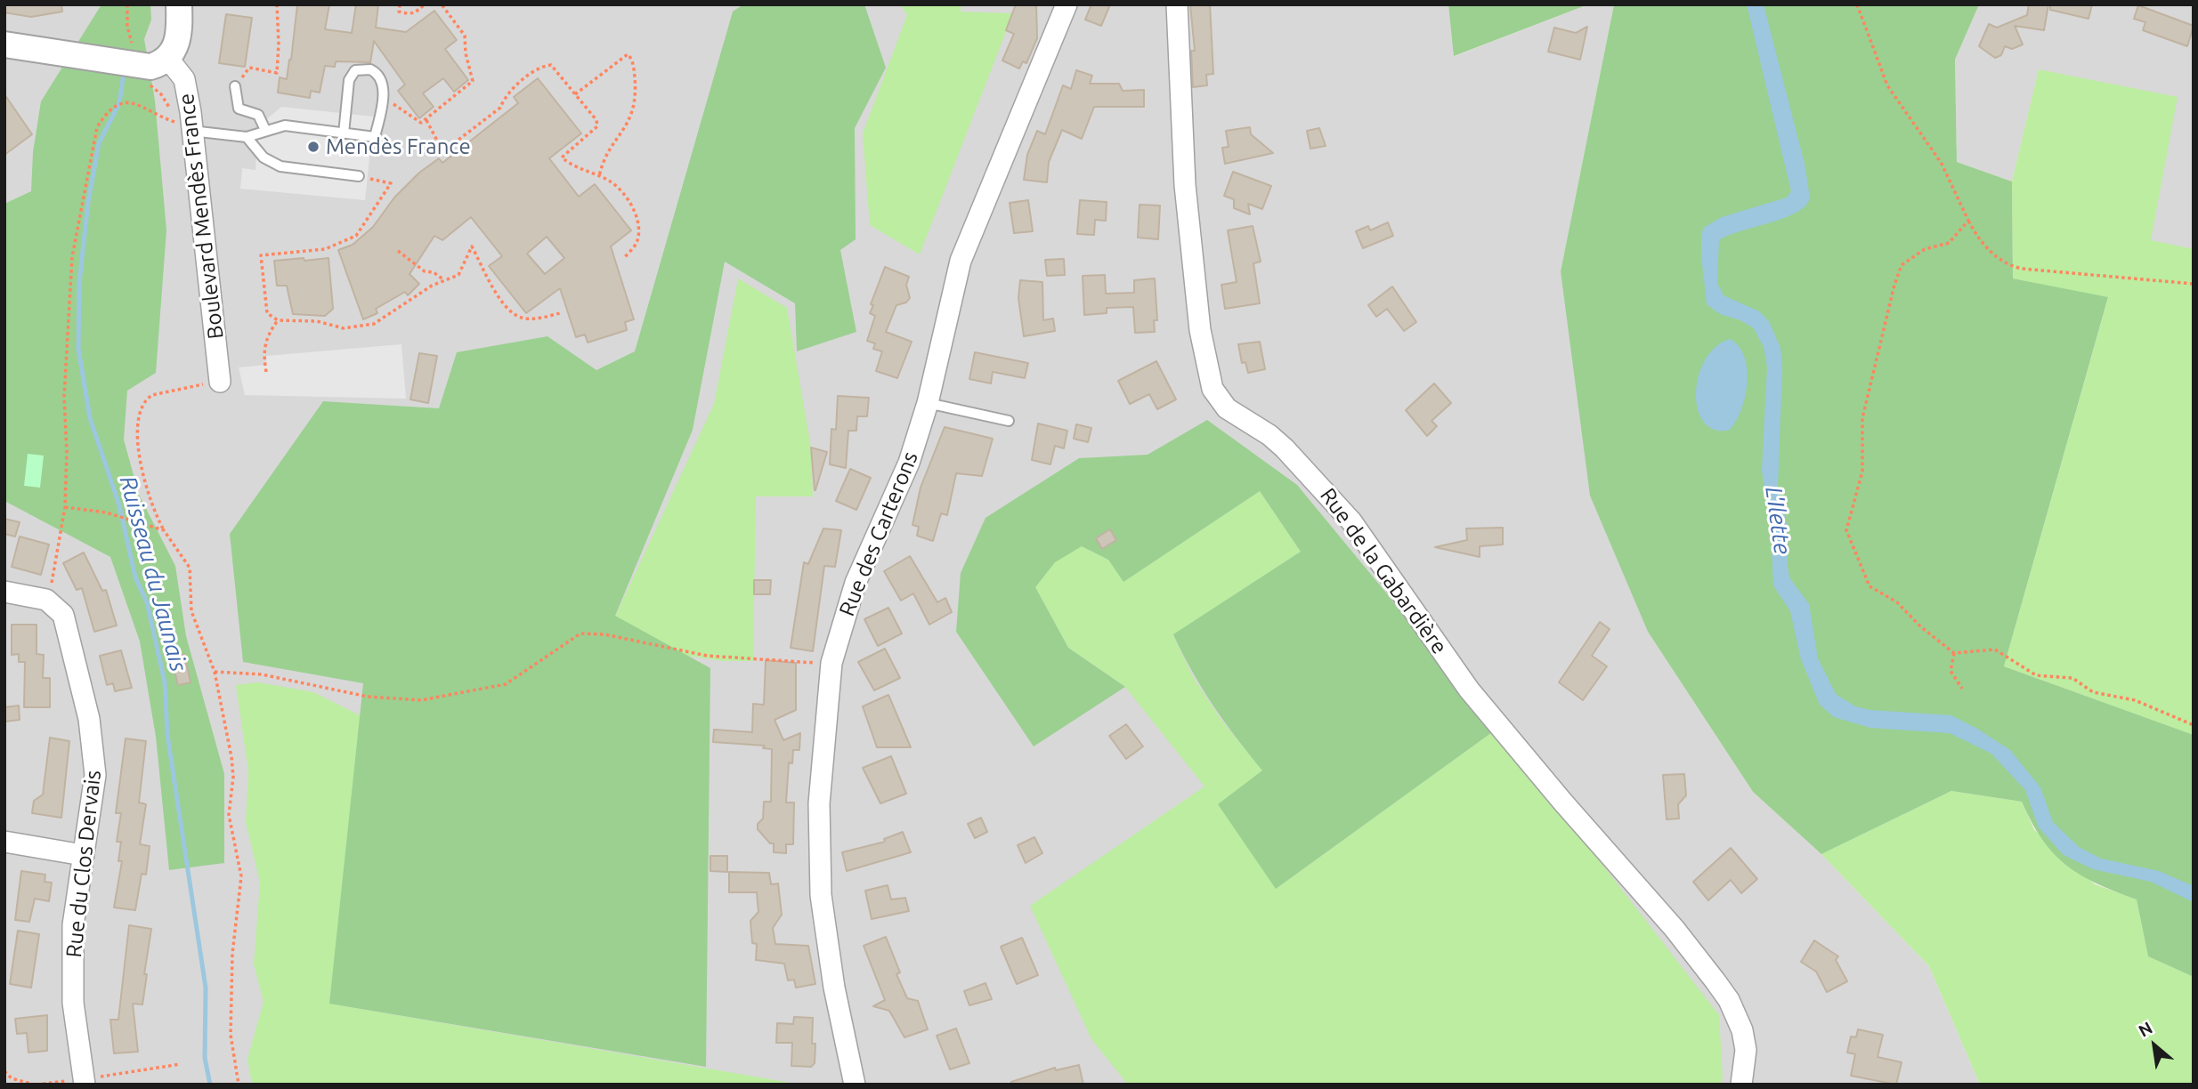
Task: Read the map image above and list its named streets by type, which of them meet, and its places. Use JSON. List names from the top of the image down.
{
  "streets": {
    "street": [
      "Boulevard Mendès France",
      "Rue des Carterons",
      "Rue de la Gabardière",
      "Rue du Clos Dervais"
    ]
  },
  "water": ["L'Ilette", "Ruisseau du Jaunais"],
  "places": ["Mendès France"],
  "north": "top left"
}
